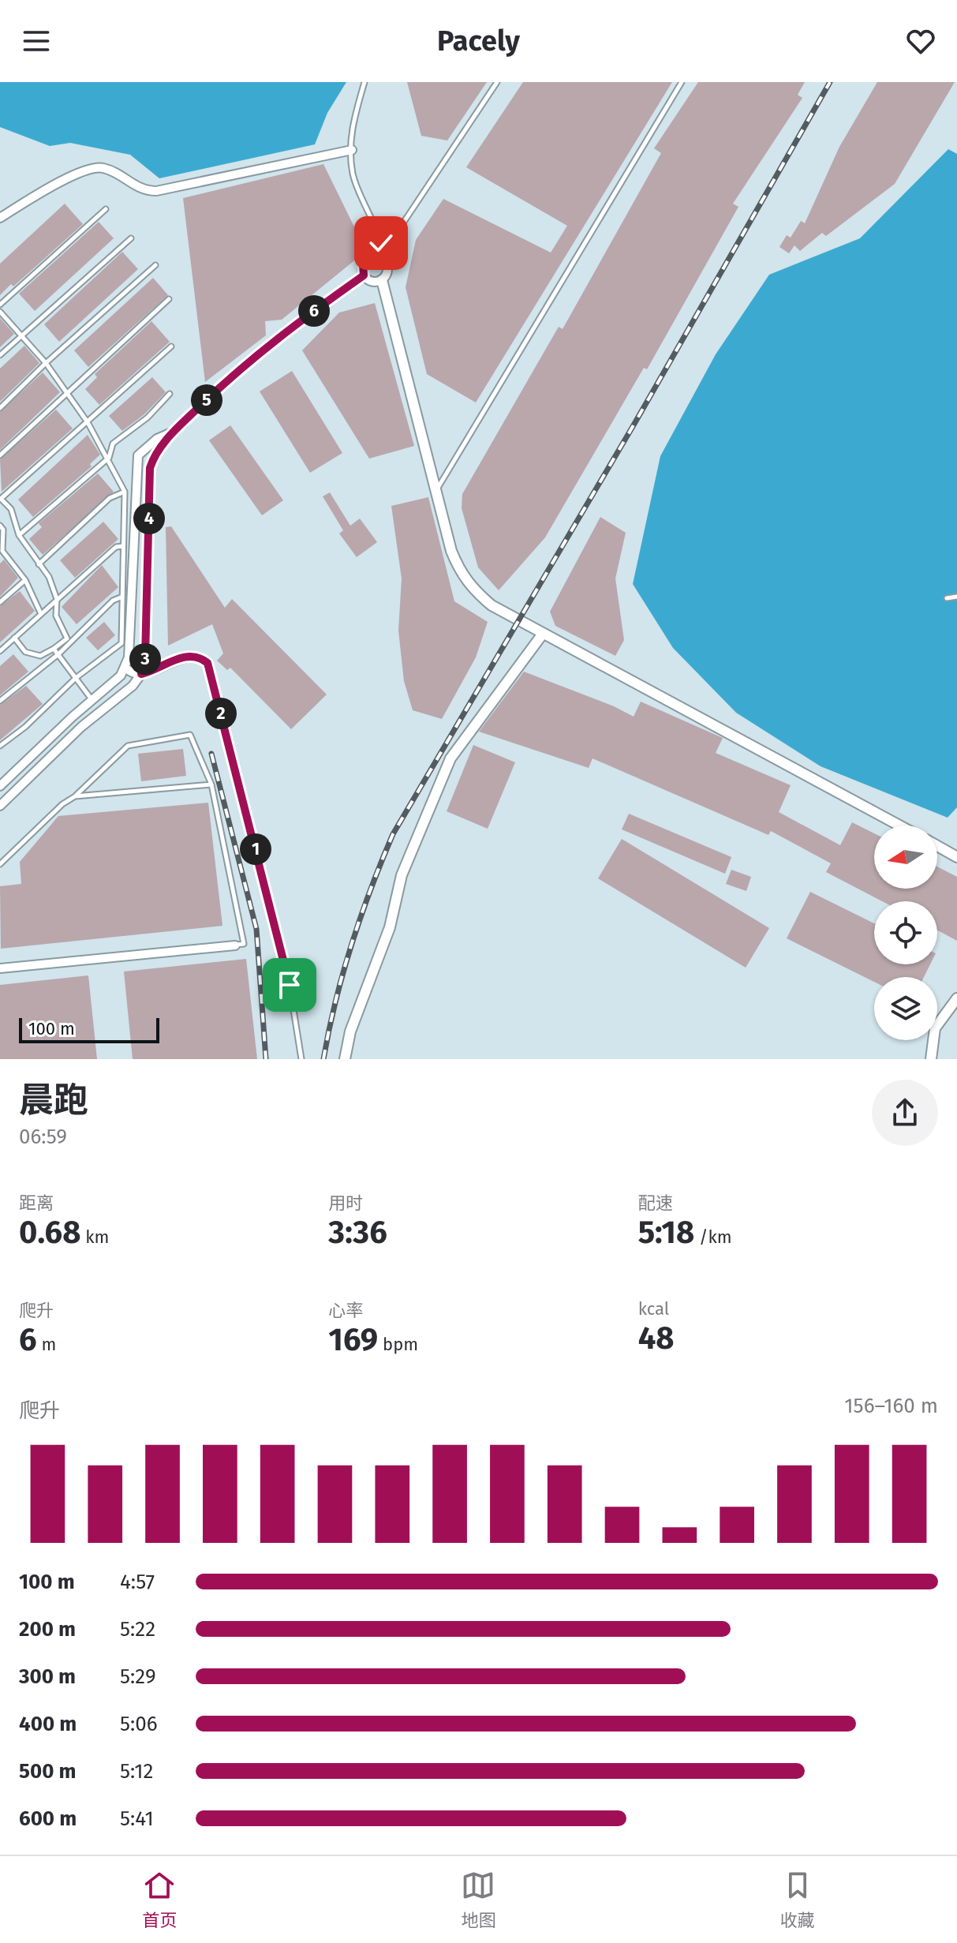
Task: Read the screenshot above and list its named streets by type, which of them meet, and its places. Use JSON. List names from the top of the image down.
{
  "scale_bar": "100 m",
  "north": "left",
  "page": {
    "header": "Pacely",
    "pins": [
      "6",
      "5",
      "4",
      "3",
      "2",
      "1"
    ],
    "scale": "100 m",
    "heading": ["晨跑", "06:59"],
    "stats": [
      ["距离", "0.68 km"],
      ["用时", "3:36"],
      ["配速", "5:18 /km"],
      ["爬升", "6 m"],
      ["心率", "169 bpm"],
      ["kcal", "48"]
    ],
    "chart": ["爬升", "156–160 m"],
    "list": [
      {
        "name": "100 m",
        "note": "4:57"
      },
      {
        "name": "200 m",
        "note": "5:22"
      },
      {
        "name": "300 m",
        "note": "5:29"
      },
      {
        "name": "400 m",
        "note": "5:06"
      },
      {
        "name": "500 m",
        "note": "5:12"
      },
      {
        "name": "600 m",
        "note": "5:41"
      }
    ],
    "tabs": ["首页", "地图", "收藏"]
  }
}
